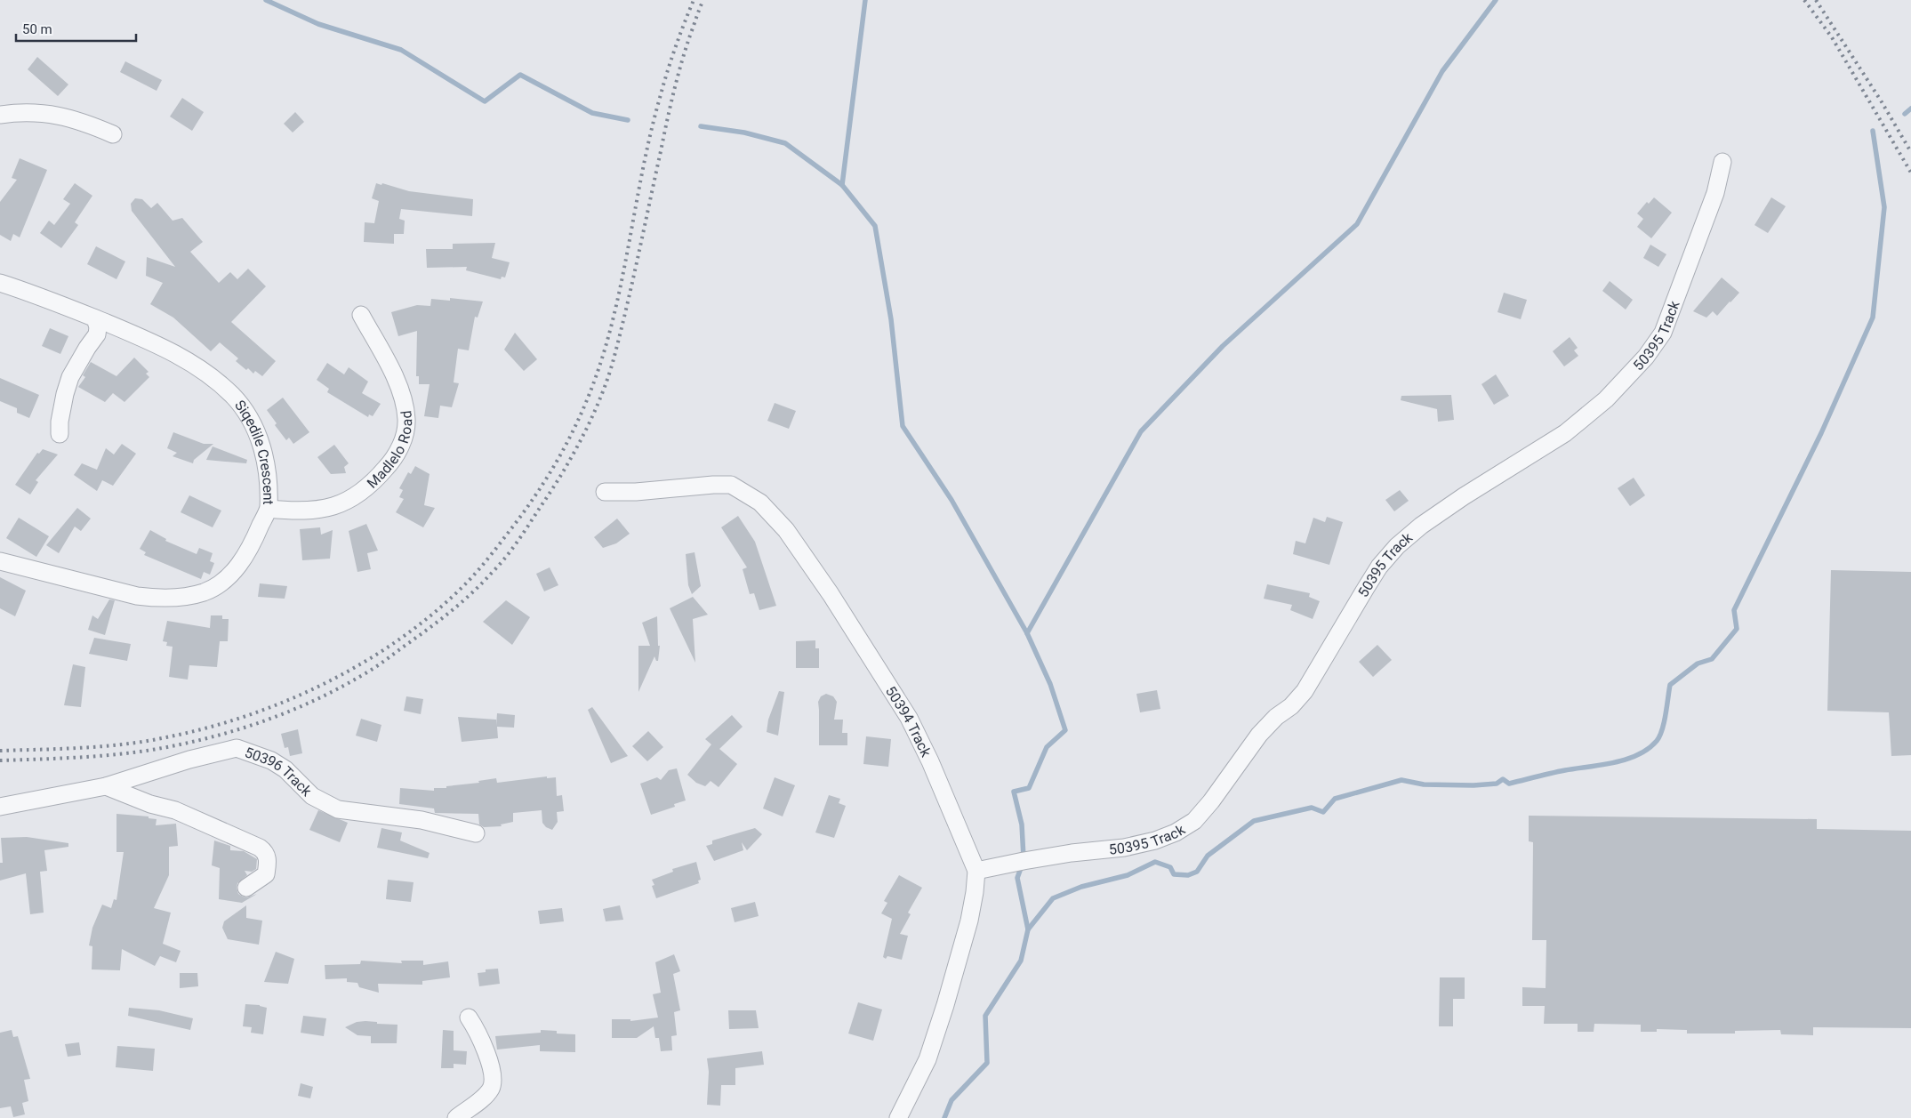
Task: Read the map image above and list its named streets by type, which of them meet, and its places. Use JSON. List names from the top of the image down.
{
  "streets": {
    "street": [
      "50395 Track",
      "Madlelo Road",
      "Siqedile Crescent",
      "50394 Track",
      "50396 Track"
    ]
  },
  "crossings": [
    ["50395 Track", "50394 Track"],
    ["Madlelo Road", "Siqedile Crescent"]
  ],
  "scale_bar": "50 m"
}
